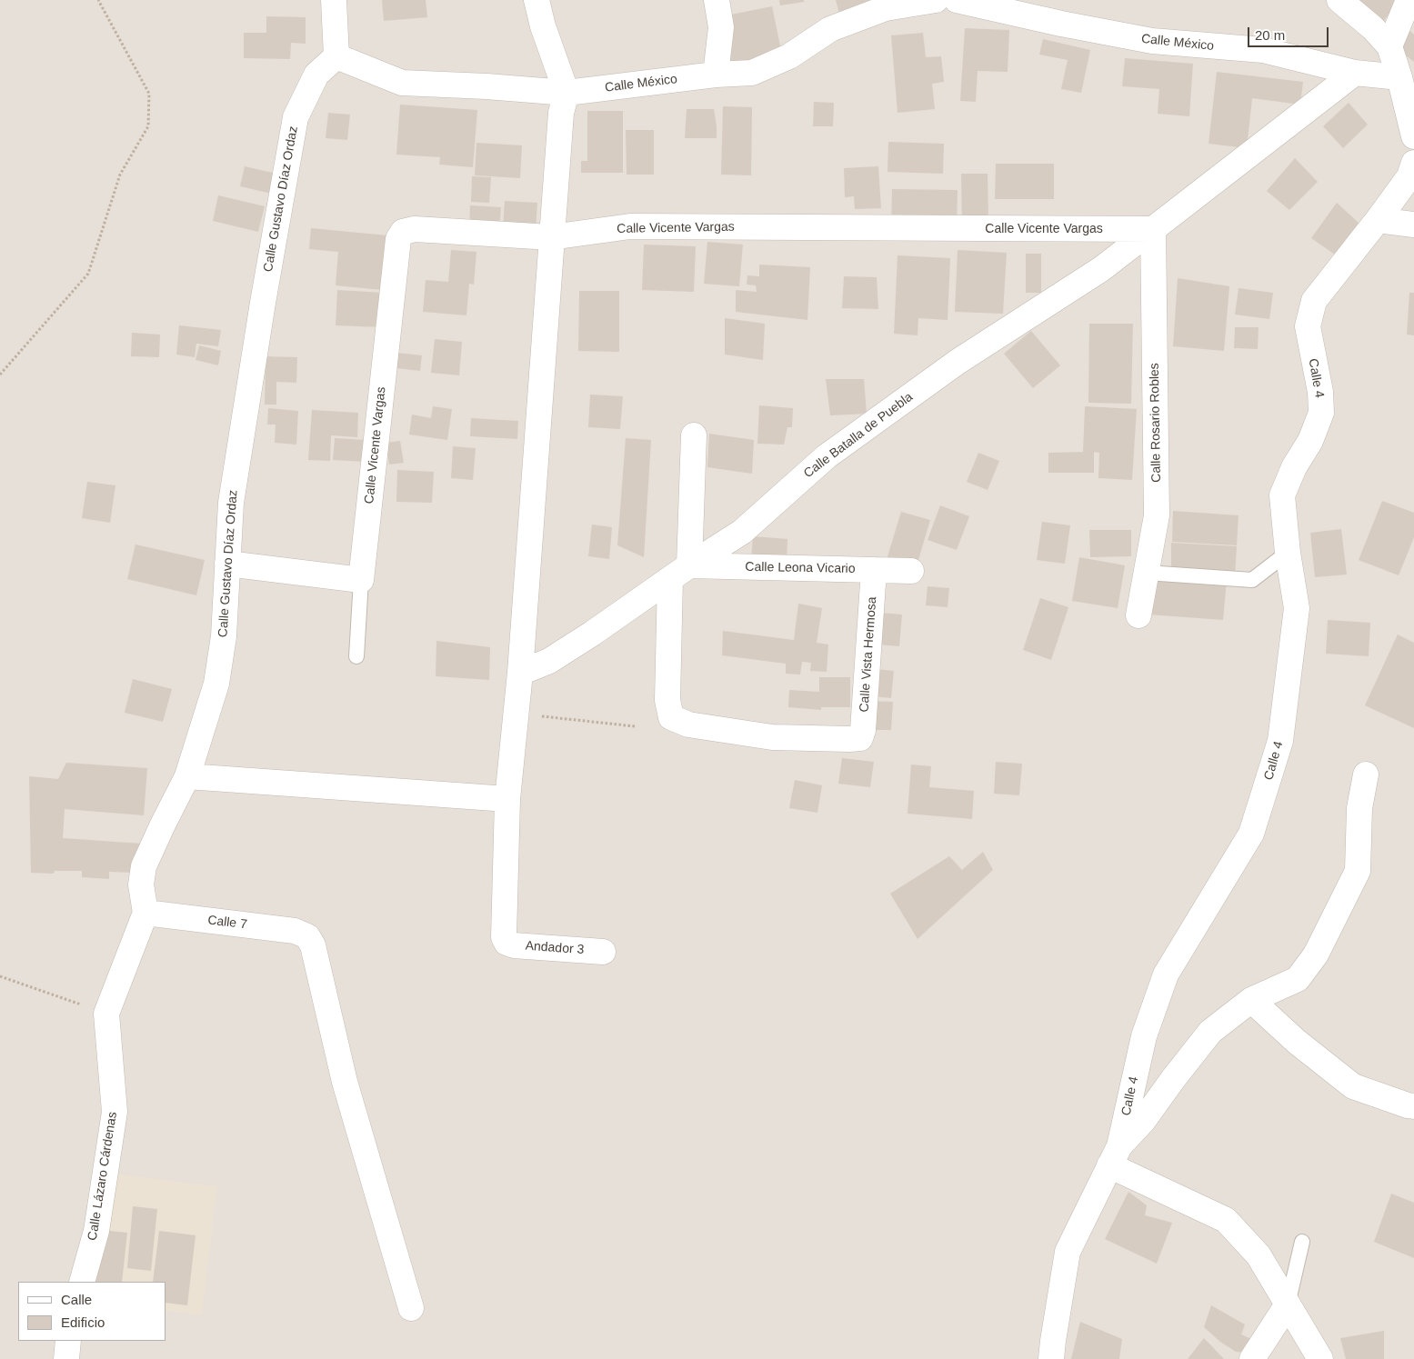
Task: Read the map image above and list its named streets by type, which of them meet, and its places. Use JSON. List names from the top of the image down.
{
  "streets": {
    "street": [
      "Calle México",
      "Calle Gustavo Díaz Ordaz",
      "Calle Vicente Vargas",
      "Calle 4",
      "Calle Rosario Robles",
      "Calle Batalla de Puebla",
      "Calle Leona Vicario",
      "Calle Vista Hermosa",
      "Calle 7",
      "Andador 3",
      "Calle Lázaro Cárdenas"
    ]
  },
  "crossings": [
    ["Calle México", "Calle Gustavo Díaz Ordaz"],
    ["Calle Gustavo Díaz Ordaz", "Calle 7"],
    ["Calle Vicente Vargas", "Calle Rosario Robles"],
    ["Calle Vicente Vargas", "Calle Batalla de Puebla"],
    ["Calle Rosario Robles", "Calle Batalla de Puebla"],
    ["Calle Batalla de Puebla", "Calle Leona Vicario"],
    ["Calle Batalla de Puebla", "Calle Vista Hermosa"],
    ["Calle Leona Vicario", "Calle Vista Hermosa"]
  ],
  "legend": ["Calle", "Edificio"],
  "scale_bar": "20 m"
}
